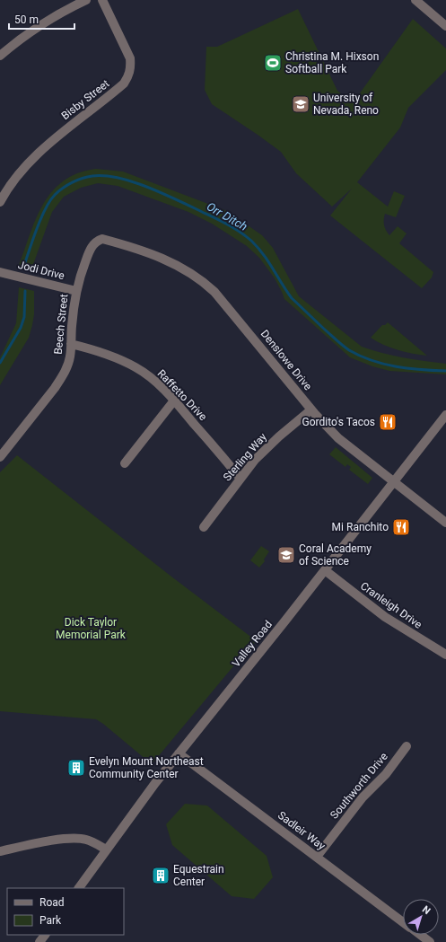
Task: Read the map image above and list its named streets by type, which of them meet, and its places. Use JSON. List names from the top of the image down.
{
  "streets": {
    "street": [
      "Bisby Street",
      "Jodi Drive",
      "Beech Street",
      "Denslowe Drive",
      "Raffetto Drive",
      "Sterling Way",
      "Cranleigh Drive",
      "Valley Road",
      "Southworth Drive",
      "Sadleir Way"
    ]
  },
  "crossings": [
    ["Jodi Drive", "Beech Street"],
    ["Beech Street", "Denslowe Drive"],
    ["Beech Street", "Raffetto Drive"],
    ["Denslowe Drive", "Sterling Way"],
    ["Denslowe Drive", "Valley Road"],
    ["Raffetto Drive", "Sterling Way"],
    ["Cranleigh Drive", "Valley Road"],
    ["Valley Road", "Sadleir Way"],
    ["Southworth Drive", "Sadleir Way"]
  ],
  "water": ["Orr Ditch"],
  "parks": ["Dick Taylor Memorial Park"],
  "places": {
    "sports": ["Christina M. Hixson Softball Park"],
    "school or university": ["University of Nevada, Reno", "Coral Academy of Science"],
    "restaurant": ["Gordito's Tacos", "Mi Ranchito"],
    "building": ["Evelyn Mount Northeast Community Center", "Equestrain Center"]
  },
  "legend": ["Road", "Park"],
  "scale_bar": "50 m",
  "north": "top right"
}
